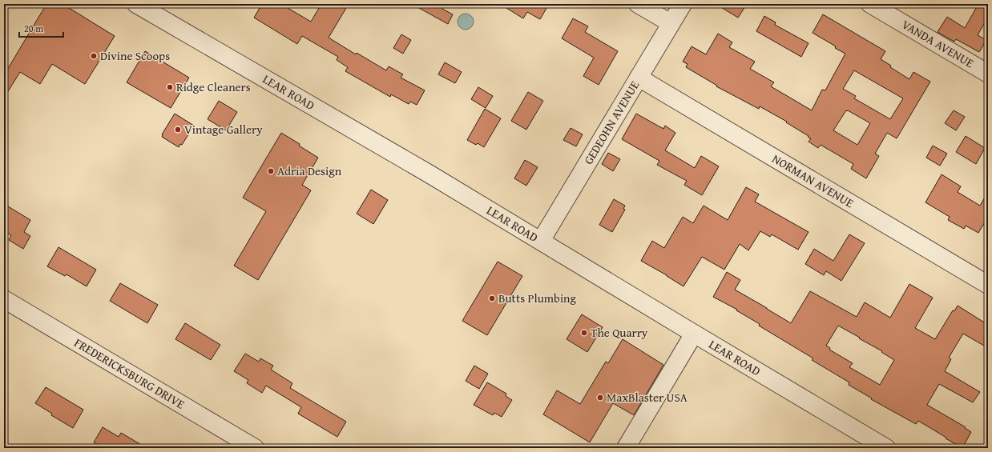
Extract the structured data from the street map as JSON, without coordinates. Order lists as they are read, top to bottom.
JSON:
{
  "streets": {
    "street": [
      "VANDA AVENUE",
      "LEAR ROAD",
      "GEDEOHN AVENUE",
      "NORMAN AVENUE",
      "FREDERICKSBURG DRIVE"
    ]
  },
  "crossings": [
    ["LEAR ROAD", "GEDEOHN AVENUE"],
    ["GEDEOHN AVENUE", "NORMAN AVENUE"]
  ],
  "places": [
    "Divine Scoops",
    "Ridge Cleaners",
    "Vintage Gallery",
    "Adria Design",
    "Butts Plumbing",
    "The Quarry",
    "MaxBlaster USA"
  ],
  "scale_bar": "20 m"
}
